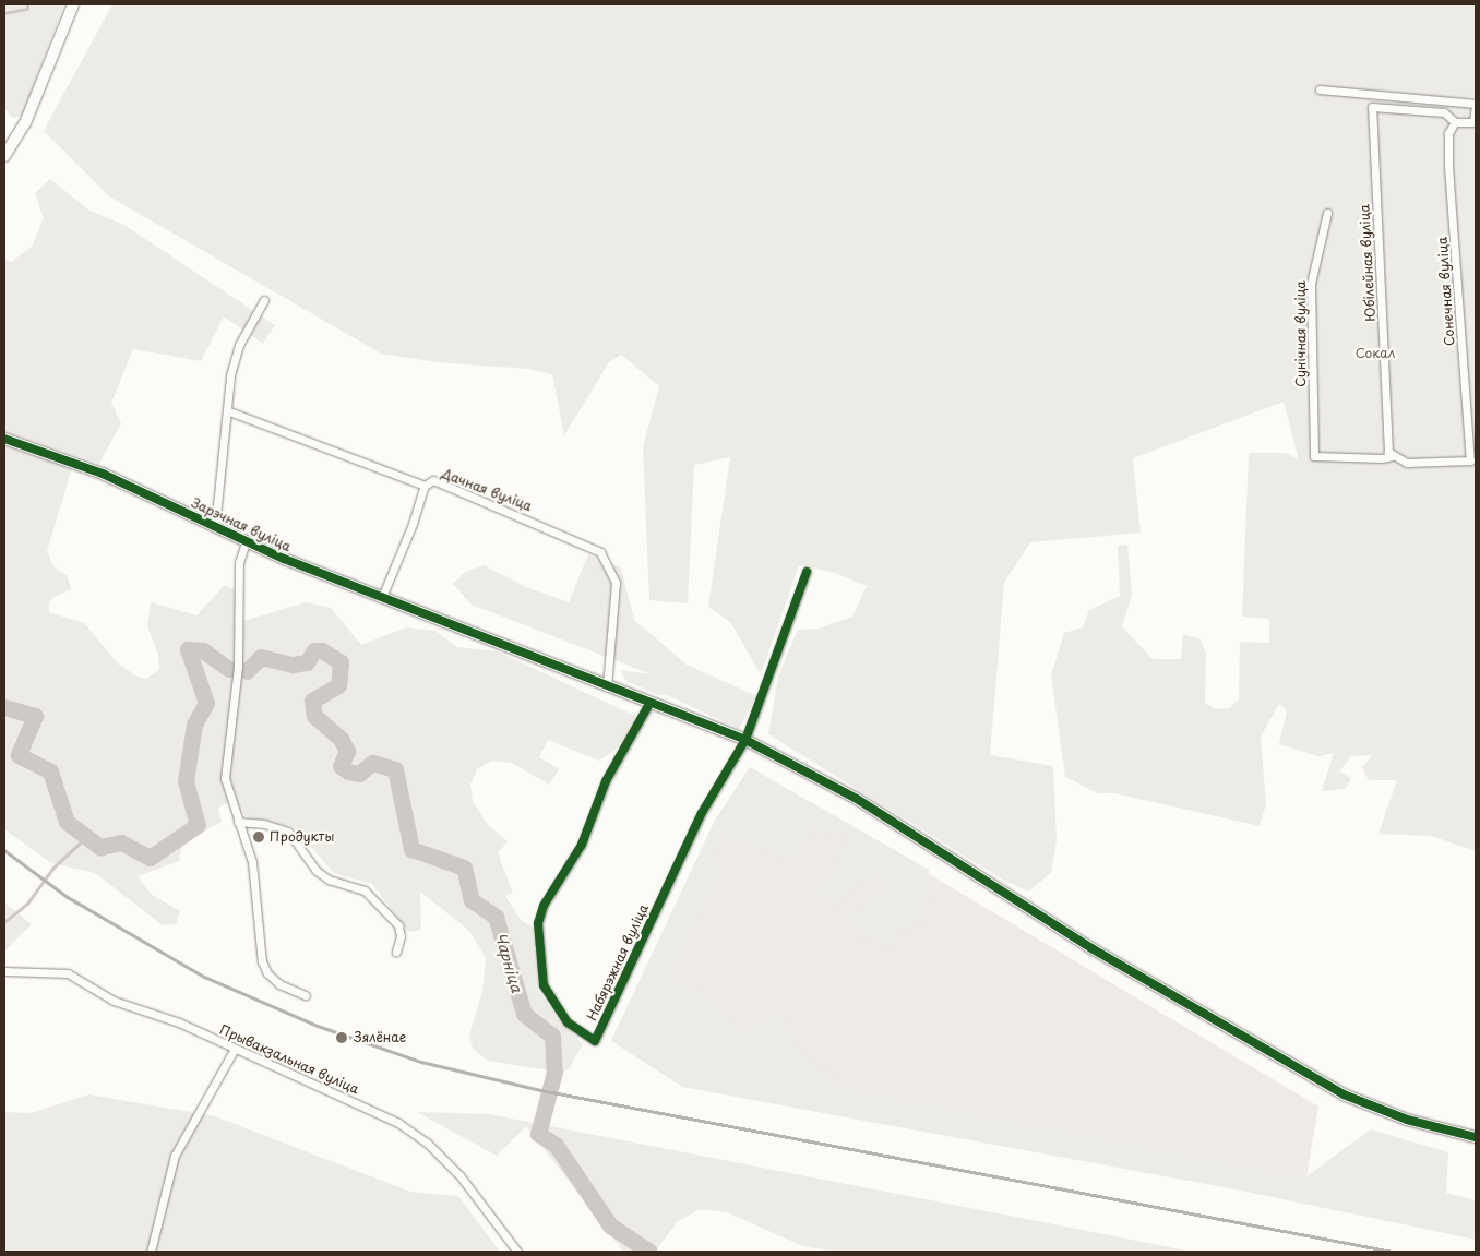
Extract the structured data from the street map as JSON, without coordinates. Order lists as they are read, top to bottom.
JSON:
{
  "streets": {
    "street": [
      "Юбілейная вуліца",
      "Сонечная вуліца",
      "Сунічная вуліца",
      "Дачная вуліца",
      "Зарэчная вуліца",
      "Набярэжная вуліца",
      "Прывакзальная вуліца"
    ]
  },
  "crossings": [
    ["Юбілейная вуліца", "Сонечная вуліца"],
    ["Юбілейная вуліца", "Сунічная вуліца"],
    ["Сонечная вуліца", "Сунічная вуліца"],
    ["Дачная вуліца", "Зарэчная вуліца"],
    ["Зарэчная вуліца", "Набярэжная вуліца"]
  ],
  "water": ["Чарніца"],
  "parks": ["Сокал"],
  "places": ["Продукты", "Зялёнае"]
}
